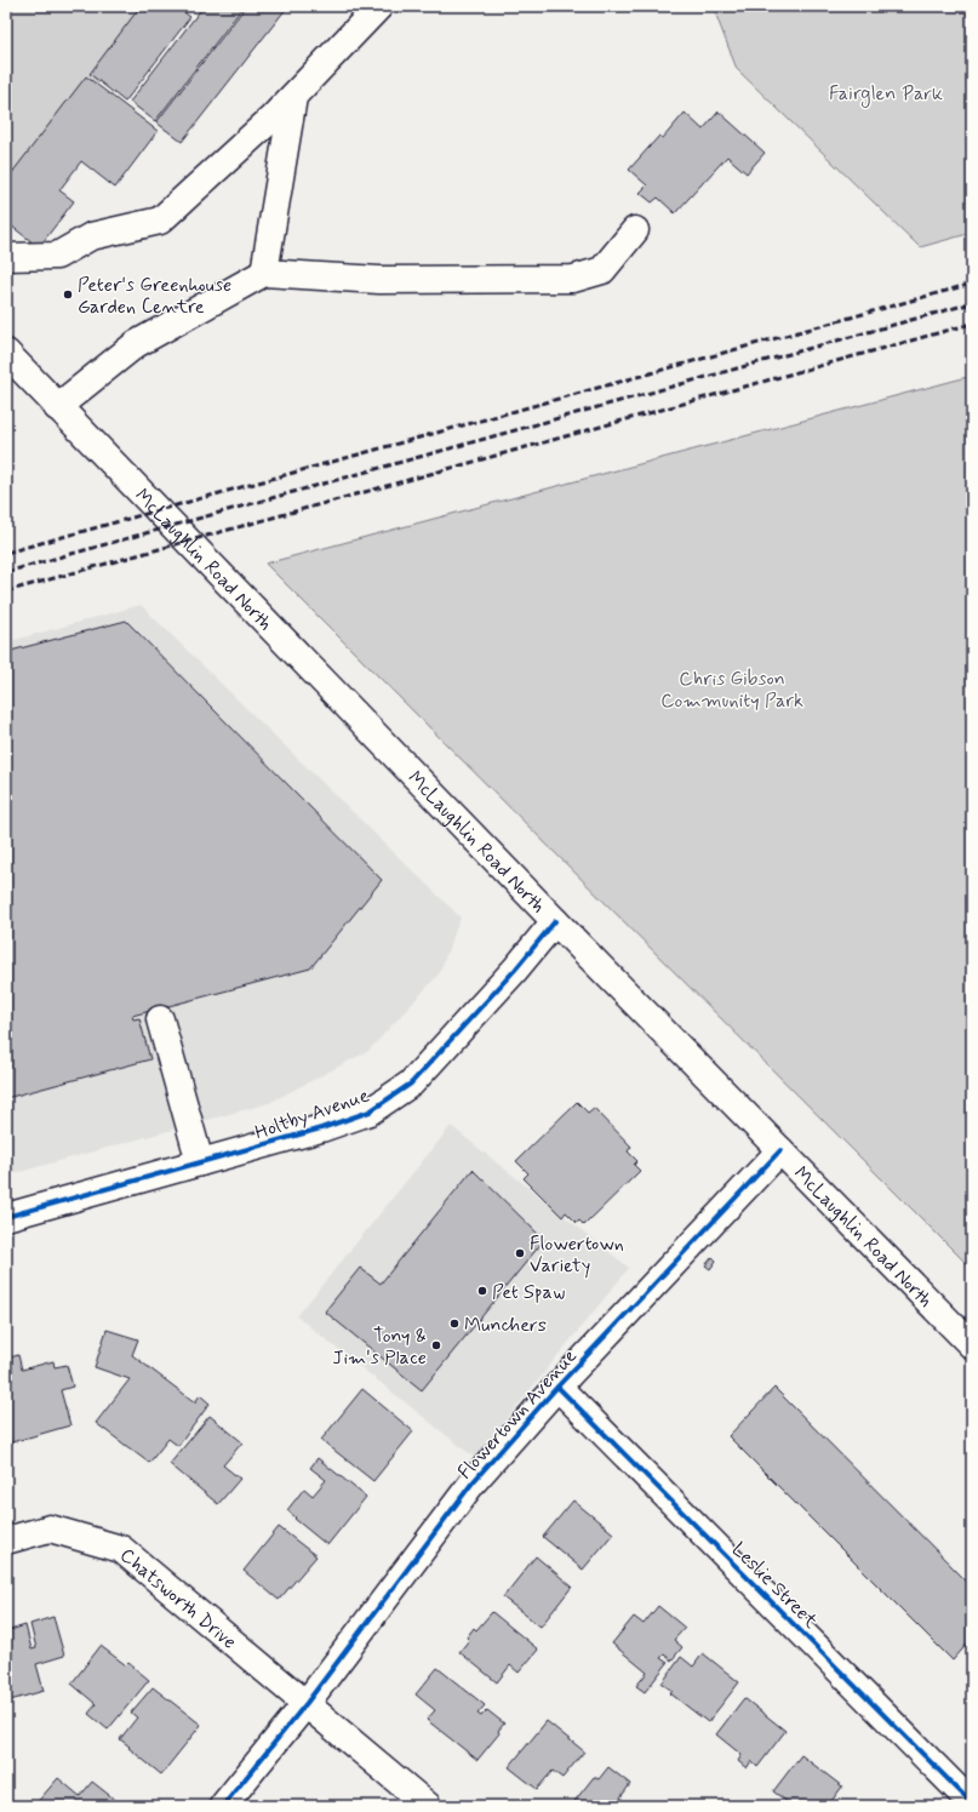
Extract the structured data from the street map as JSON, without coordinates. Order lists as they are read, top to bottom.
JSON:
{
  "streets": {
    "street": [
      "McLaughlin Road North",
      "Holtby Avenue",
      "Flowertown Avenue",
      "Leslie Street",
      "Chatsworth Drive"
    ]
  },
  "crossings": [
    ["McLaughlin Road North", "Holtby Avenue"],
    ["McLaughlin Road North", "Flowertown Avenue"],
    ["Flowertown Avenue", "Leslie Street"],
    ["Flowertown Avenue", "Chatsworth Drive"]
  ],
  "parks": ["Fairglen Park", "Chris Gibson Community Park"],
  "places": [
    "Peter's Greenhouse Garden Centre",
    "Flowertown Variety",
    "Pet Spaw",
    "Munchers",
    "Tony & Jim's Place"
  ]
}
